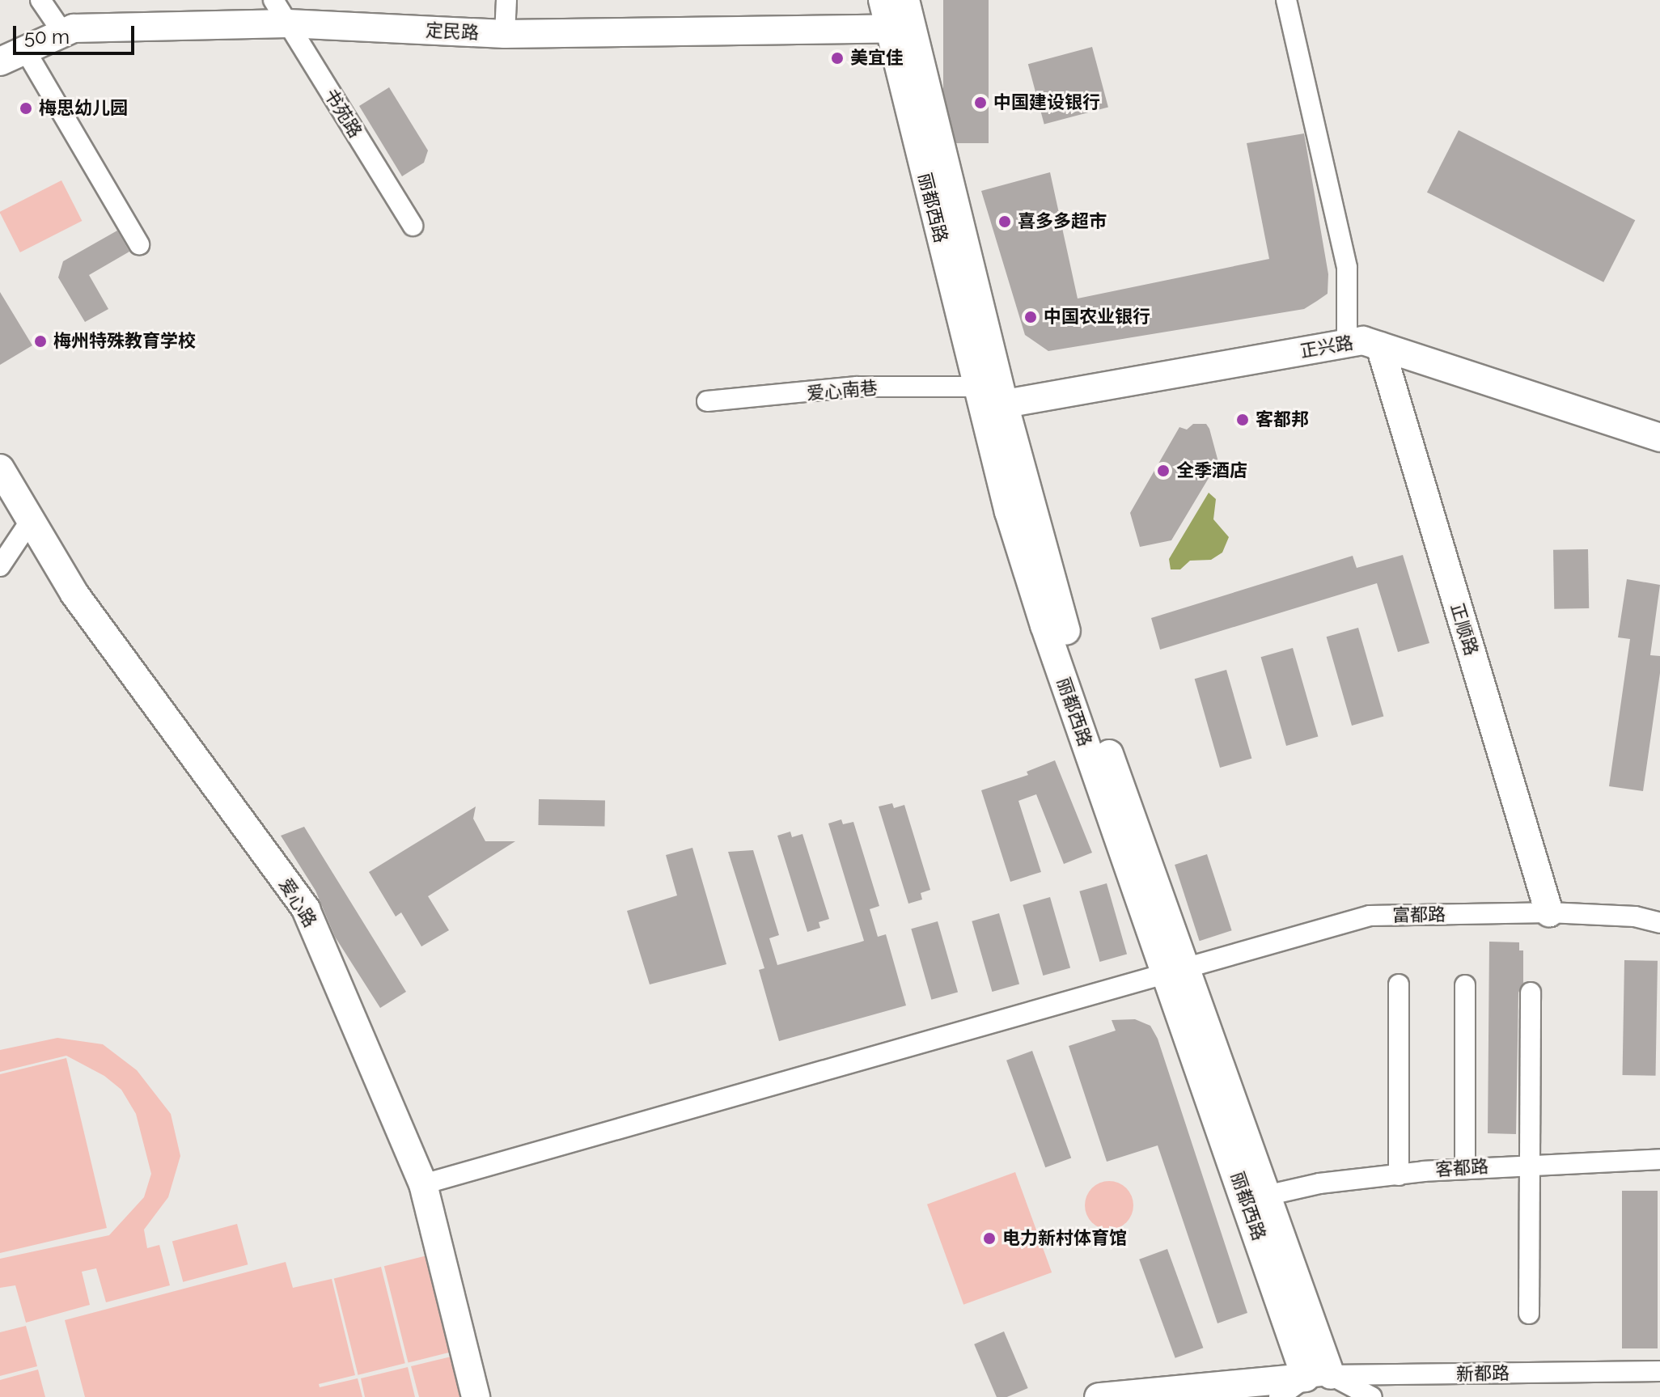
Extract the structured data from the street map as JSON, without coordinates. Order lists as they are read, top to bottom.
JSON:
{
  "streets": {
    "street": [
      "定民路",
      "书苑路",
      "丽都西路",
      "正兴路",
      "爱心南巷",
      "正顺路",
      "爱心路",
      "富都路",
      "客都路",
      "新都路"
    ]
  },
  "crossings": [
    ["定民路", "书苑路"],
    ["定民路", "丽都西路"],
    ["丽都西路", "正兴路"],
    ["丽都西路", "爱心南巷"],
    ["丽都西路", "富都路"],
    ["丽都西路", "客都路"],
    ["丽都西路", "新都路"],
    ["正兴路", "爱心南巷"],
    ["正兴路", "正顺路"],
    ["正顺路", "富都路"],
    ["爱心路", "富都路"]
  ],
  "places": [
    "美宜佳",
    "中国建设银行",
    "梅思幼儿园",
    "喜多多超市",
    "中国农业银行",
    "梅州特殊教育学校",
    "客都邦",
    "全季酒店",
    "电力新村体育馆"
  ],
  "scale_bar": "50 m"
}
